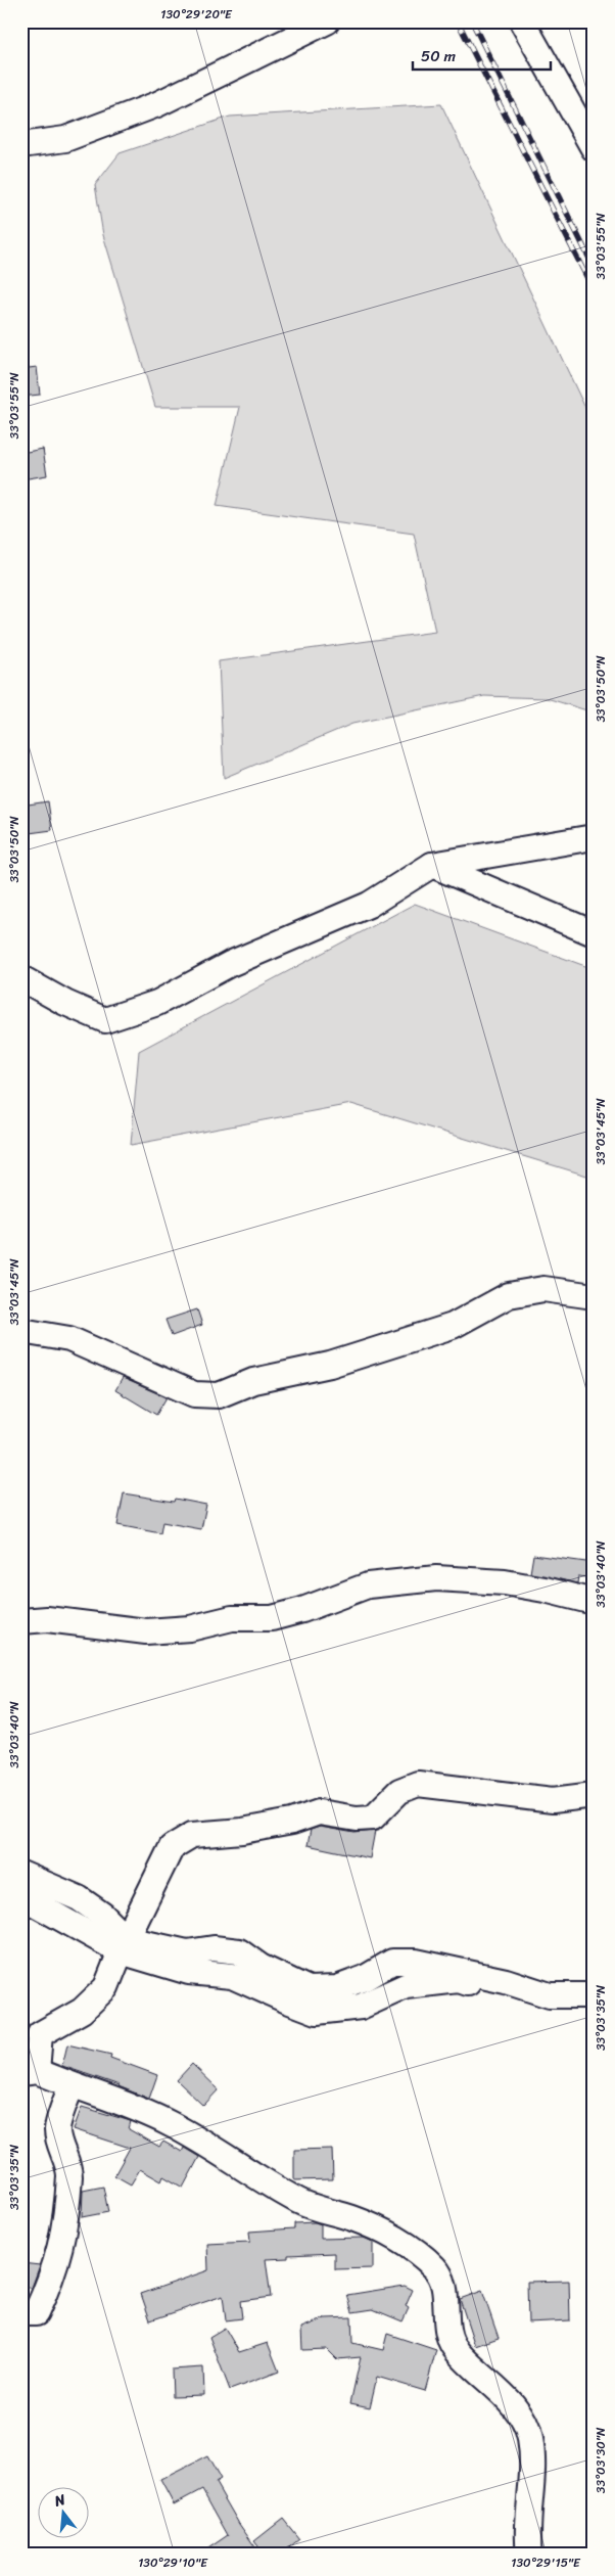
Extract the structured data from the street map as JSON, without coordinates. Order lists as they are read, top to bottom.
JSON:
{
  "scale_bar": "50 m",
  "north": "top",
  "coordinates": [
    "130°29'20\"E",
    "33°03'55\"N",
    "33°03'50\"N",
    "33°03'45\"N",
    "33°03'40\"N",
    "33°03'35\"N",
    "33°03'30\"N",
    "130°29'10\"E",
    "130°29'15\"E"
  ]
}
